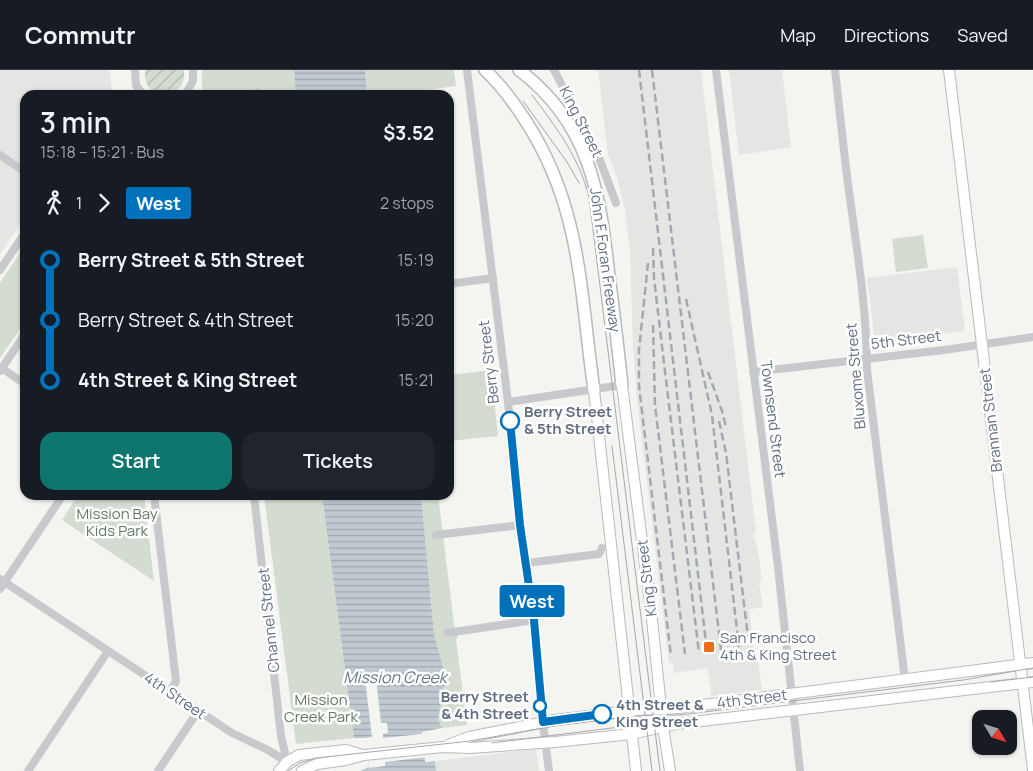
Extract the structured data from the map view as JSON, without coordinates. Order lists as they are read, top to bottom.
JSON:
{
  "streets": {
    "highway": ["John F Foran Freeway"],
    "main road": ["King Street", "Brannan Street", "4th Street"],
    "street": [
      "5th Street",
      "Berry Street",
      "Bluxome Street",
      "Townsend Street",
      "Channel Street"
    ]
  },
  "crossings": [
    ["King Street", "John F Foran Freeway"],
    ["King Street", "4th Street"],
    ["5th Street", "Bluxome Street"],
    ["5th Street", "Townsend Street"],
    ["5th Street", "Brannan Street"],
    ["Berry Street", "4th Street"],
    ["Bluxome Street", "4th Street"],
    ["Townsend Street", "4th Street"],
    ["Brannan Street", "4th Street"],
    ["Channel Street", "4th Street"]
  ],
  "water": ["Mission Creek"],
  "parks": ["Mission Bay Kids Park", "Mission Creek Park"],
  "places": {
    "other": ["Berry Street & 5th Street", "Berry Street & 4th Street", "4th Street & King Street"],
    "transit": ["San Francisco 4th & King Street"]
  },
  "lines": ["bus line West"],
  "north": "bottom right",
  "page": {
    "header": "Commutr",
    "nav": ["Map", "Directions", "Saved"],
    "on_map": "West",
    "heading": ["3 min", "15:18 – 15:21 · Bus", "$3.52"],
    "legs": ["1", "West", "2 stops"],
    "list": [
      {
        "name": "Berry Street & 5th Street",
        "value": "15:19"
      },
      {
        "name": "Berry Street & 4th Street",
        "value": "15:20"
      },
      {
        "name": "4th Street & King Street",
        "value": "15:21"
      }
    ],
    "buttons": ["Start", "Tickets"]
  }
}
